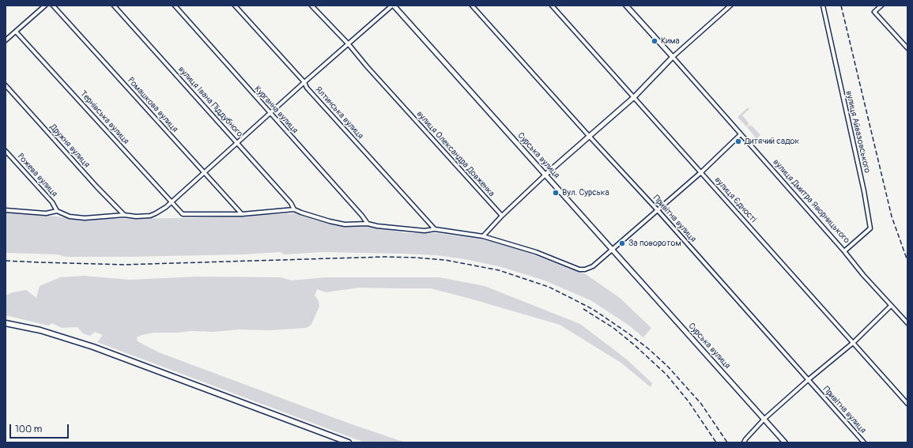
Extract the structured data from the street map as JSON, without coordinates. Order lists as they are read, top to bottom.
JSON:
{
  "streets": {
    "street": [
      "вулиця Івана Піддубного",
      "Ромашкова вулиця",
      "Курганна вулиця",
      "Ялтинська вулиця",
      "Тернівська вулиця",
      "вулиця Айвазовського",
      "Дружня вулиця",
      "вулиця Олександра Довженка",
      "Сурська вулиця",
      "Рожева вулиця",
      "вулиця Єдності",
      "вулиця Дмитра Яворницького",
      "Привітна вулиця"
    ]
  },
  "crossings": [
    ["Ромашкова вулиця", "Тернівська вулиця"],
    ["вулиця Айвазовського", "вулиця Дмитра Яворницького"]
  ],
  "places": [
    "Кима",
    "Дитячий садок",
    "Вул. Сурська",
    "За поворотом"
  ],
  "scale_bar": "100 m"
}
